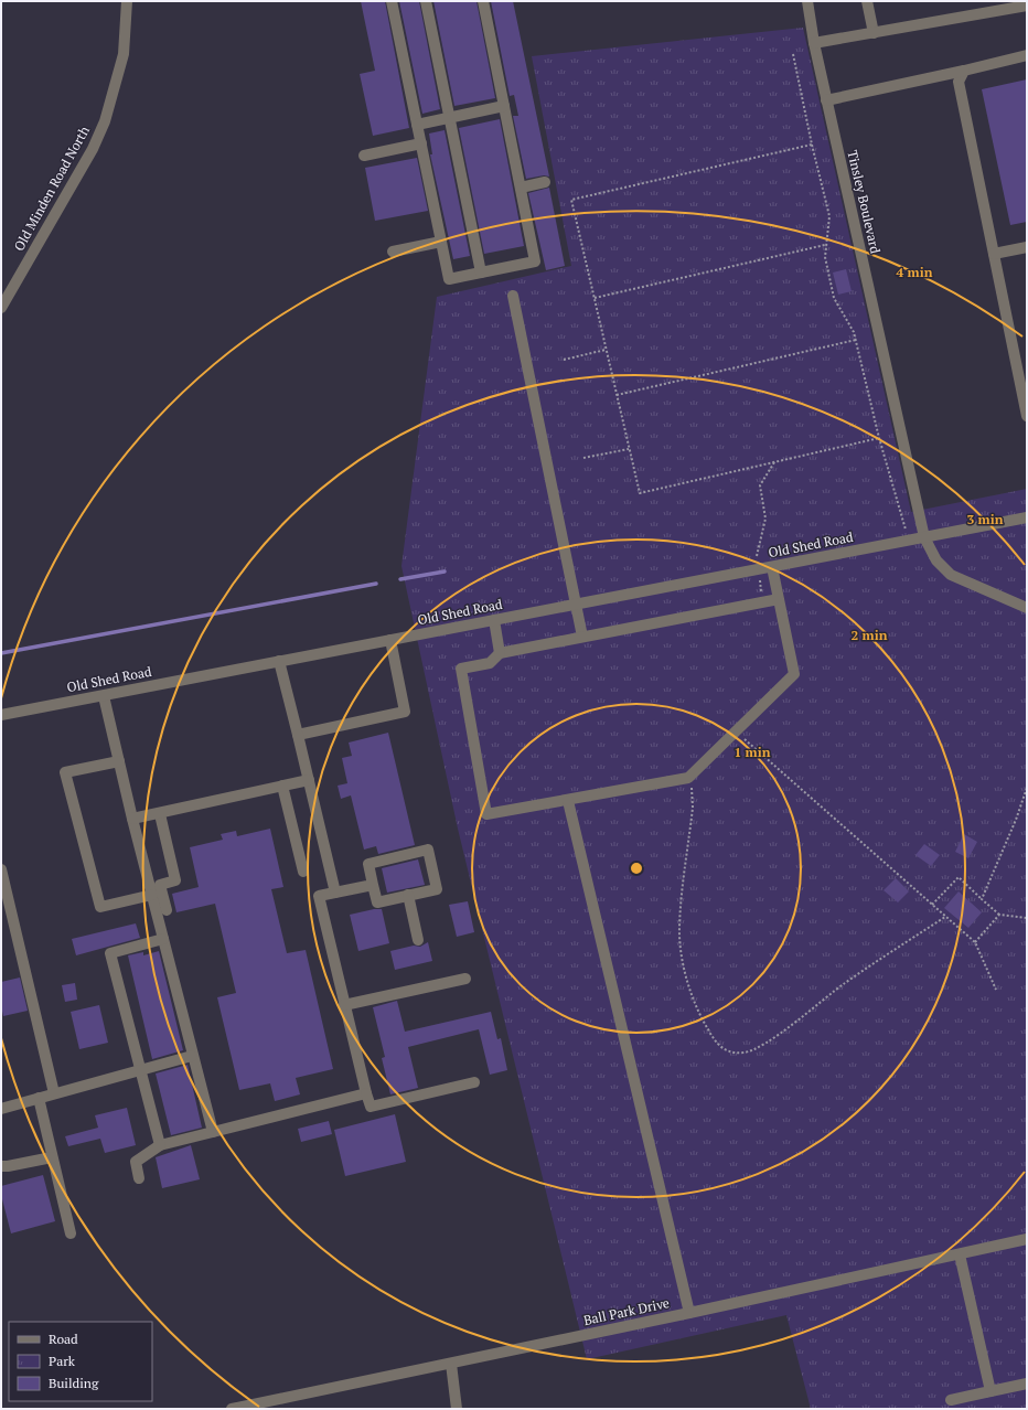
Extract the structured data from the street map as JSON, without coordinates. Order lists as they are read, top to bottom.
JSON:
{
  "streets": {
    "street": [
      "Old Minden Road North",
      "Tinsley Boulevard",
      "Old Shed Road",
      "Ball Park Drive"
    ]
  },
  "crossings": [
    ["Tinsley Boulevard", "Old Shed Road"]
  ],
  "legend": ["Road", "Park", "Building"],
  "rings": [
    "4 min",
    "3 min",
    "2 min",
    "1 min"
  ]
}
